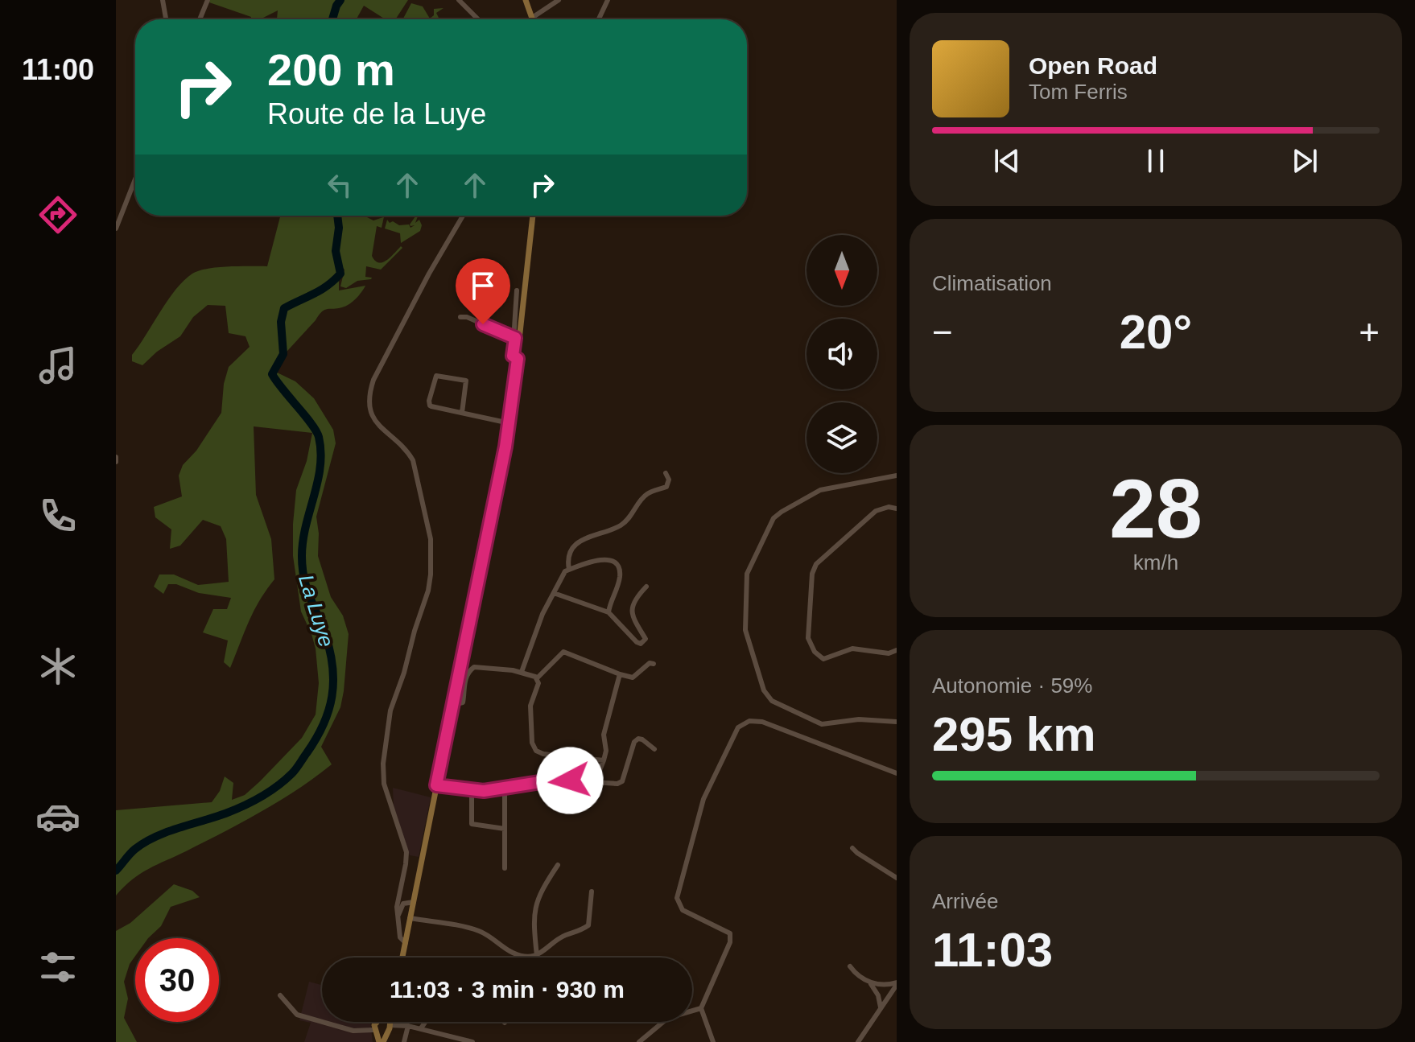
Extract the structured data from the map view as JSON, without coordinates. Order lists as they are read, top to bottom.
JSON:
{
  "water": ["La Luye"],
  "north": "bottom",
  "page": {
    "tabs": "11:00",
    "turn": ["200 m", "Route de la Luye"],
    "song": ["Open Road", "Tom Ferris"],
    "tile": [
      "Climatisation",
      ["28", "km/h"],
      ["Autonomie · 59%", "295 km"],
      ["Arrivée", "11:03"]
    ],
    "heat": ["−", "20°", "+"],
    "limit": "30",
    "trip": "11:03 · 3 min · 930 m"
  }
}
